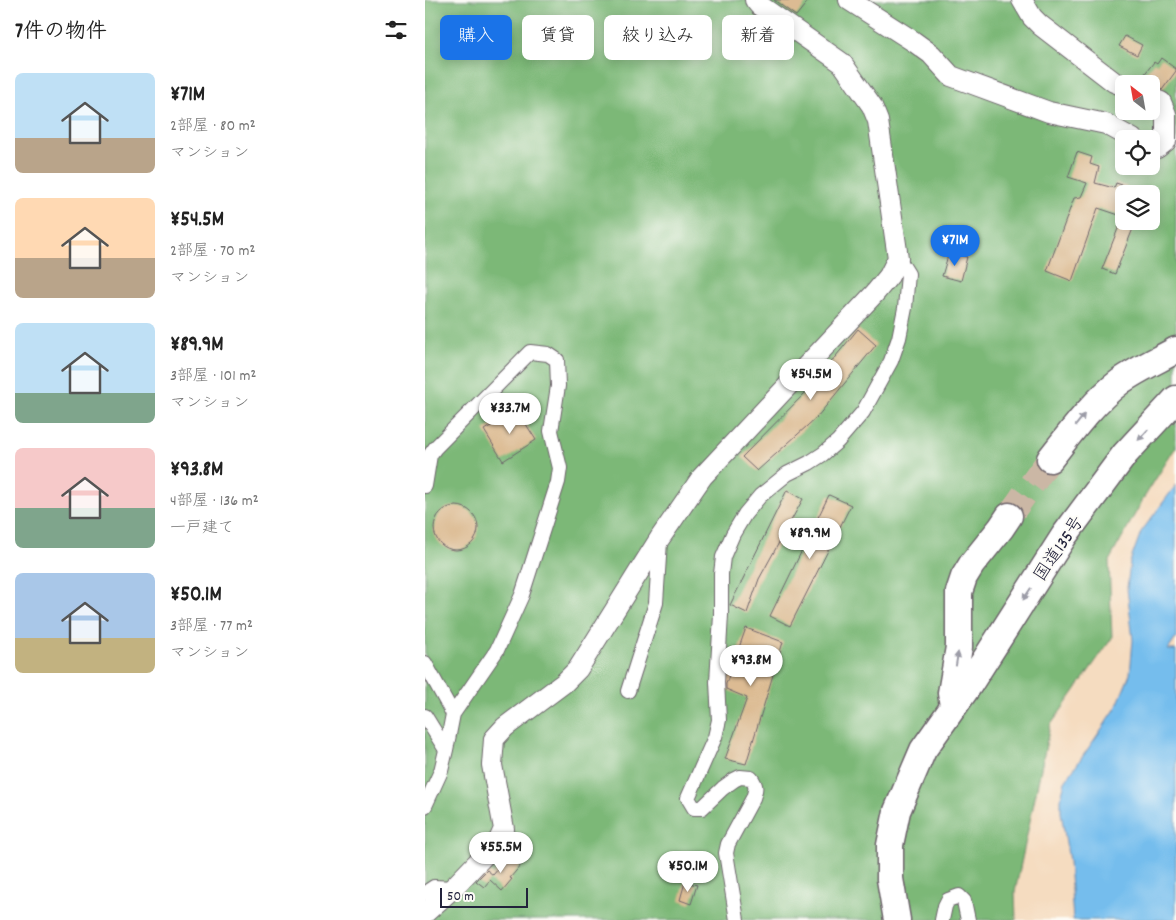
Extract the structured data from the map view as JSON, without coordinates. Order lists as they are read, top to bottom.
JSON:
{
  "streets": {
    "highway": ["国道135号"]
  },
  "scale_bar": "50 m",
  "north": "top left",
  "page": {
    "heading": "7件の物件",
    "chip": [
      "購入",
      "賃貸",
      "絞り込み",
      "新着"
    ],
    "list": [
      {
        "name": "¥71M",
        "note": "2部屋 · 80 m² · マンション"
      },
      {
        "name": "¥54.5M",
        "note": "2部屋 · 70 m² · マンション"
      },
      {
        "name": "¥89.9M",
        "note": "3部屋 · 101 m² · マンション"
      },
      {
        "name": "¥93.8M",
        "note": "4部屋 · 136 m² · 一戸建て"
      },
      {
        "name": "¥50.1M",
        "note": "3部屋 · 77 m² · マンション"
      }
    ],
    "price": [
      "¥71M",
      "¥54.5M",
      "¥33.7M",
      "¥89.9M",
      "¥93.8M",
      "¥55.5M",
      "¥50.1M"
    ],
    "scale": "50 m"
  }
}
